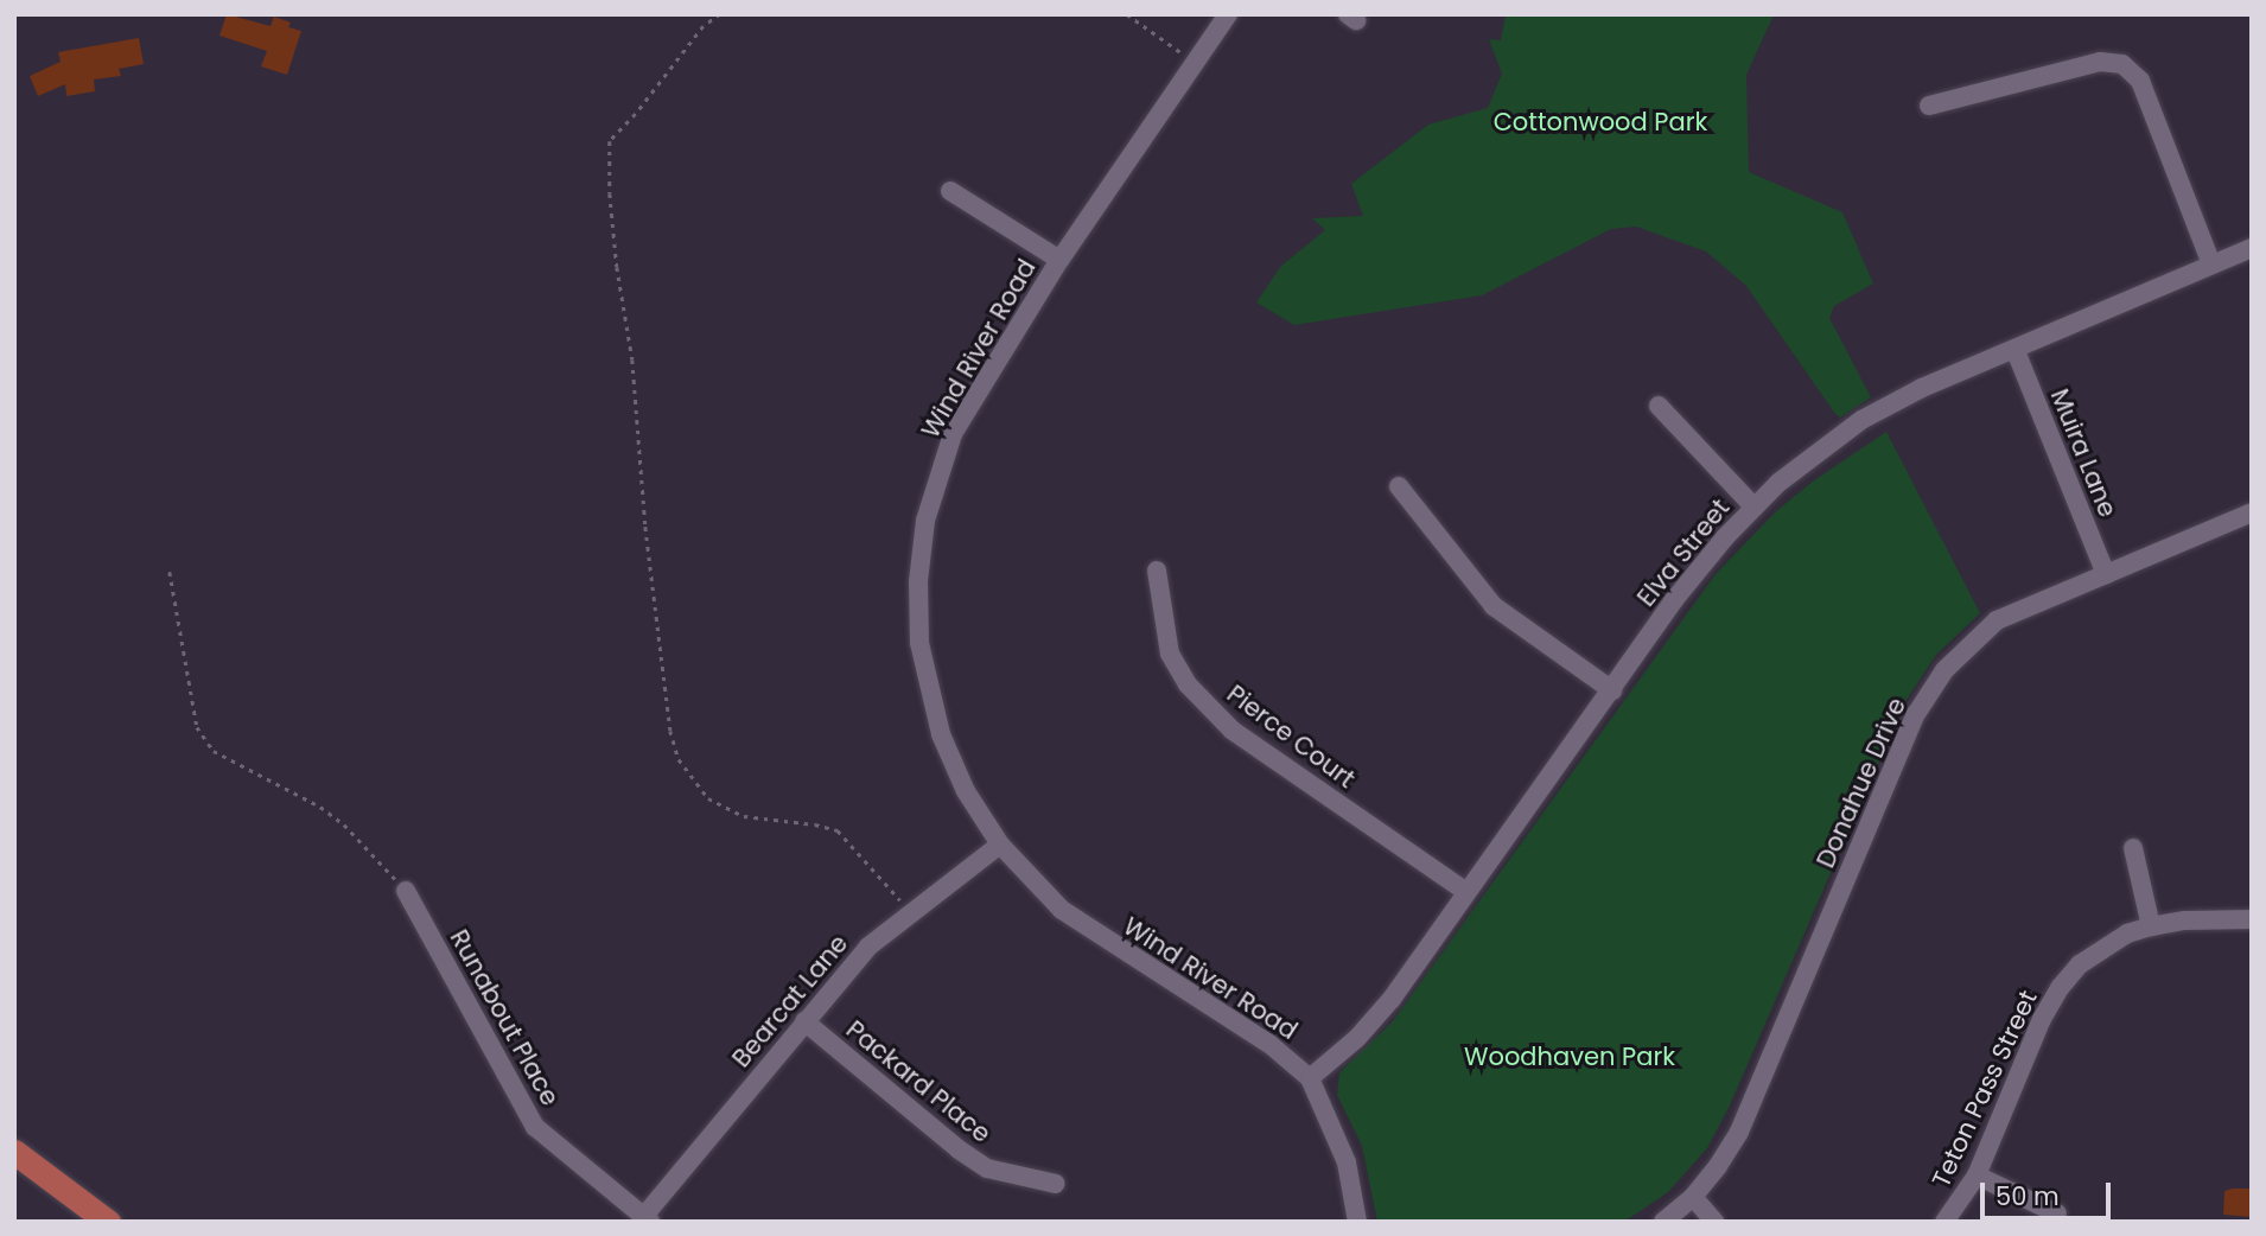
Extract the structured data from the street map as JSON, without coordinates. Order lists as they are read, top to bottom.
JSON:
{
  "streets": {
    "street": [
      "Wind River Road",
      "Muira Lane",
      "Elva Street",
      "Pierce Court",
      "Donahue Drive",
      "Bearcat Lane",
      "Runabout Place",
      "Packard Place",
      "Teton Pass Street"
    ]
  },
  "crossings": [
    ["Wind River Road", "Elva Street"],
    ["Wind River Road", "Bearcat Lane"],
    ["Muira Lane", "Elva Street"],
    ["Muira Lane", "Donahue Drive"],
    ["Elva Street", "Pierce Court"],
    ["Bearcat Lane", "Runabout Place"],
    ["Bearcat Lane", "Packard Place"]
  ],
  "parks": ["Cottonwood Park", "Woodhaven Park"],
  "scale_bar": "50 m"
}
